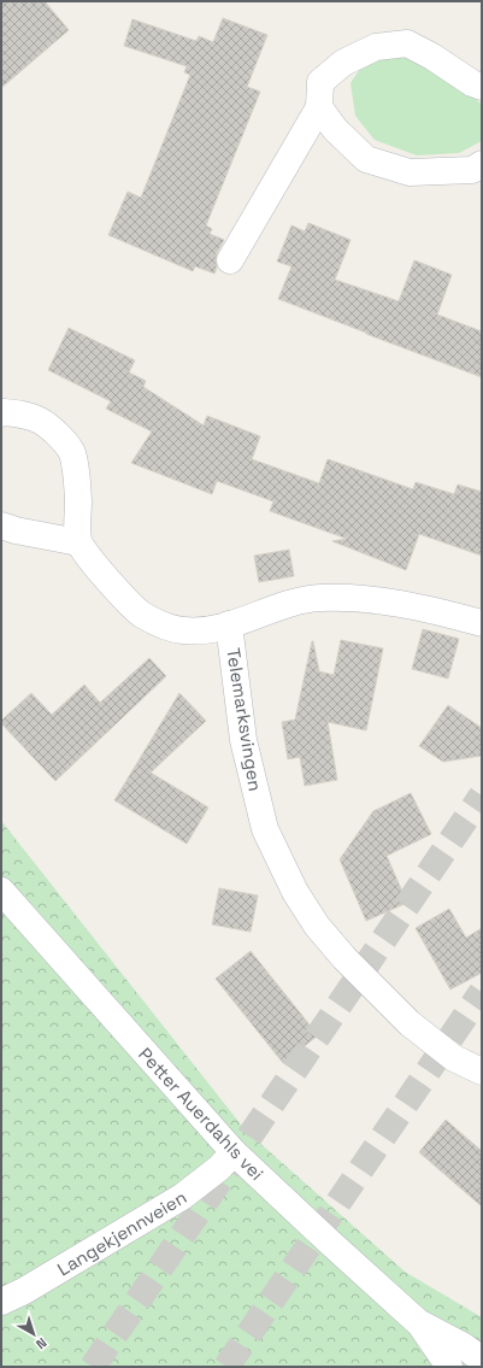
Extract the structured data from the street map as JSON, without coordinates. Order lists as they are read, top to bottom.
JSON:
{
  "streets": {
    "street": ["Telemarksvingen", "Petter Auerdahls vei", "Langekjennveien"]
  },
  "crossings": [
    ["Petter Auerdahls vei", "Langekjennveien"]
  ],
  "north": "bottom right"
}
